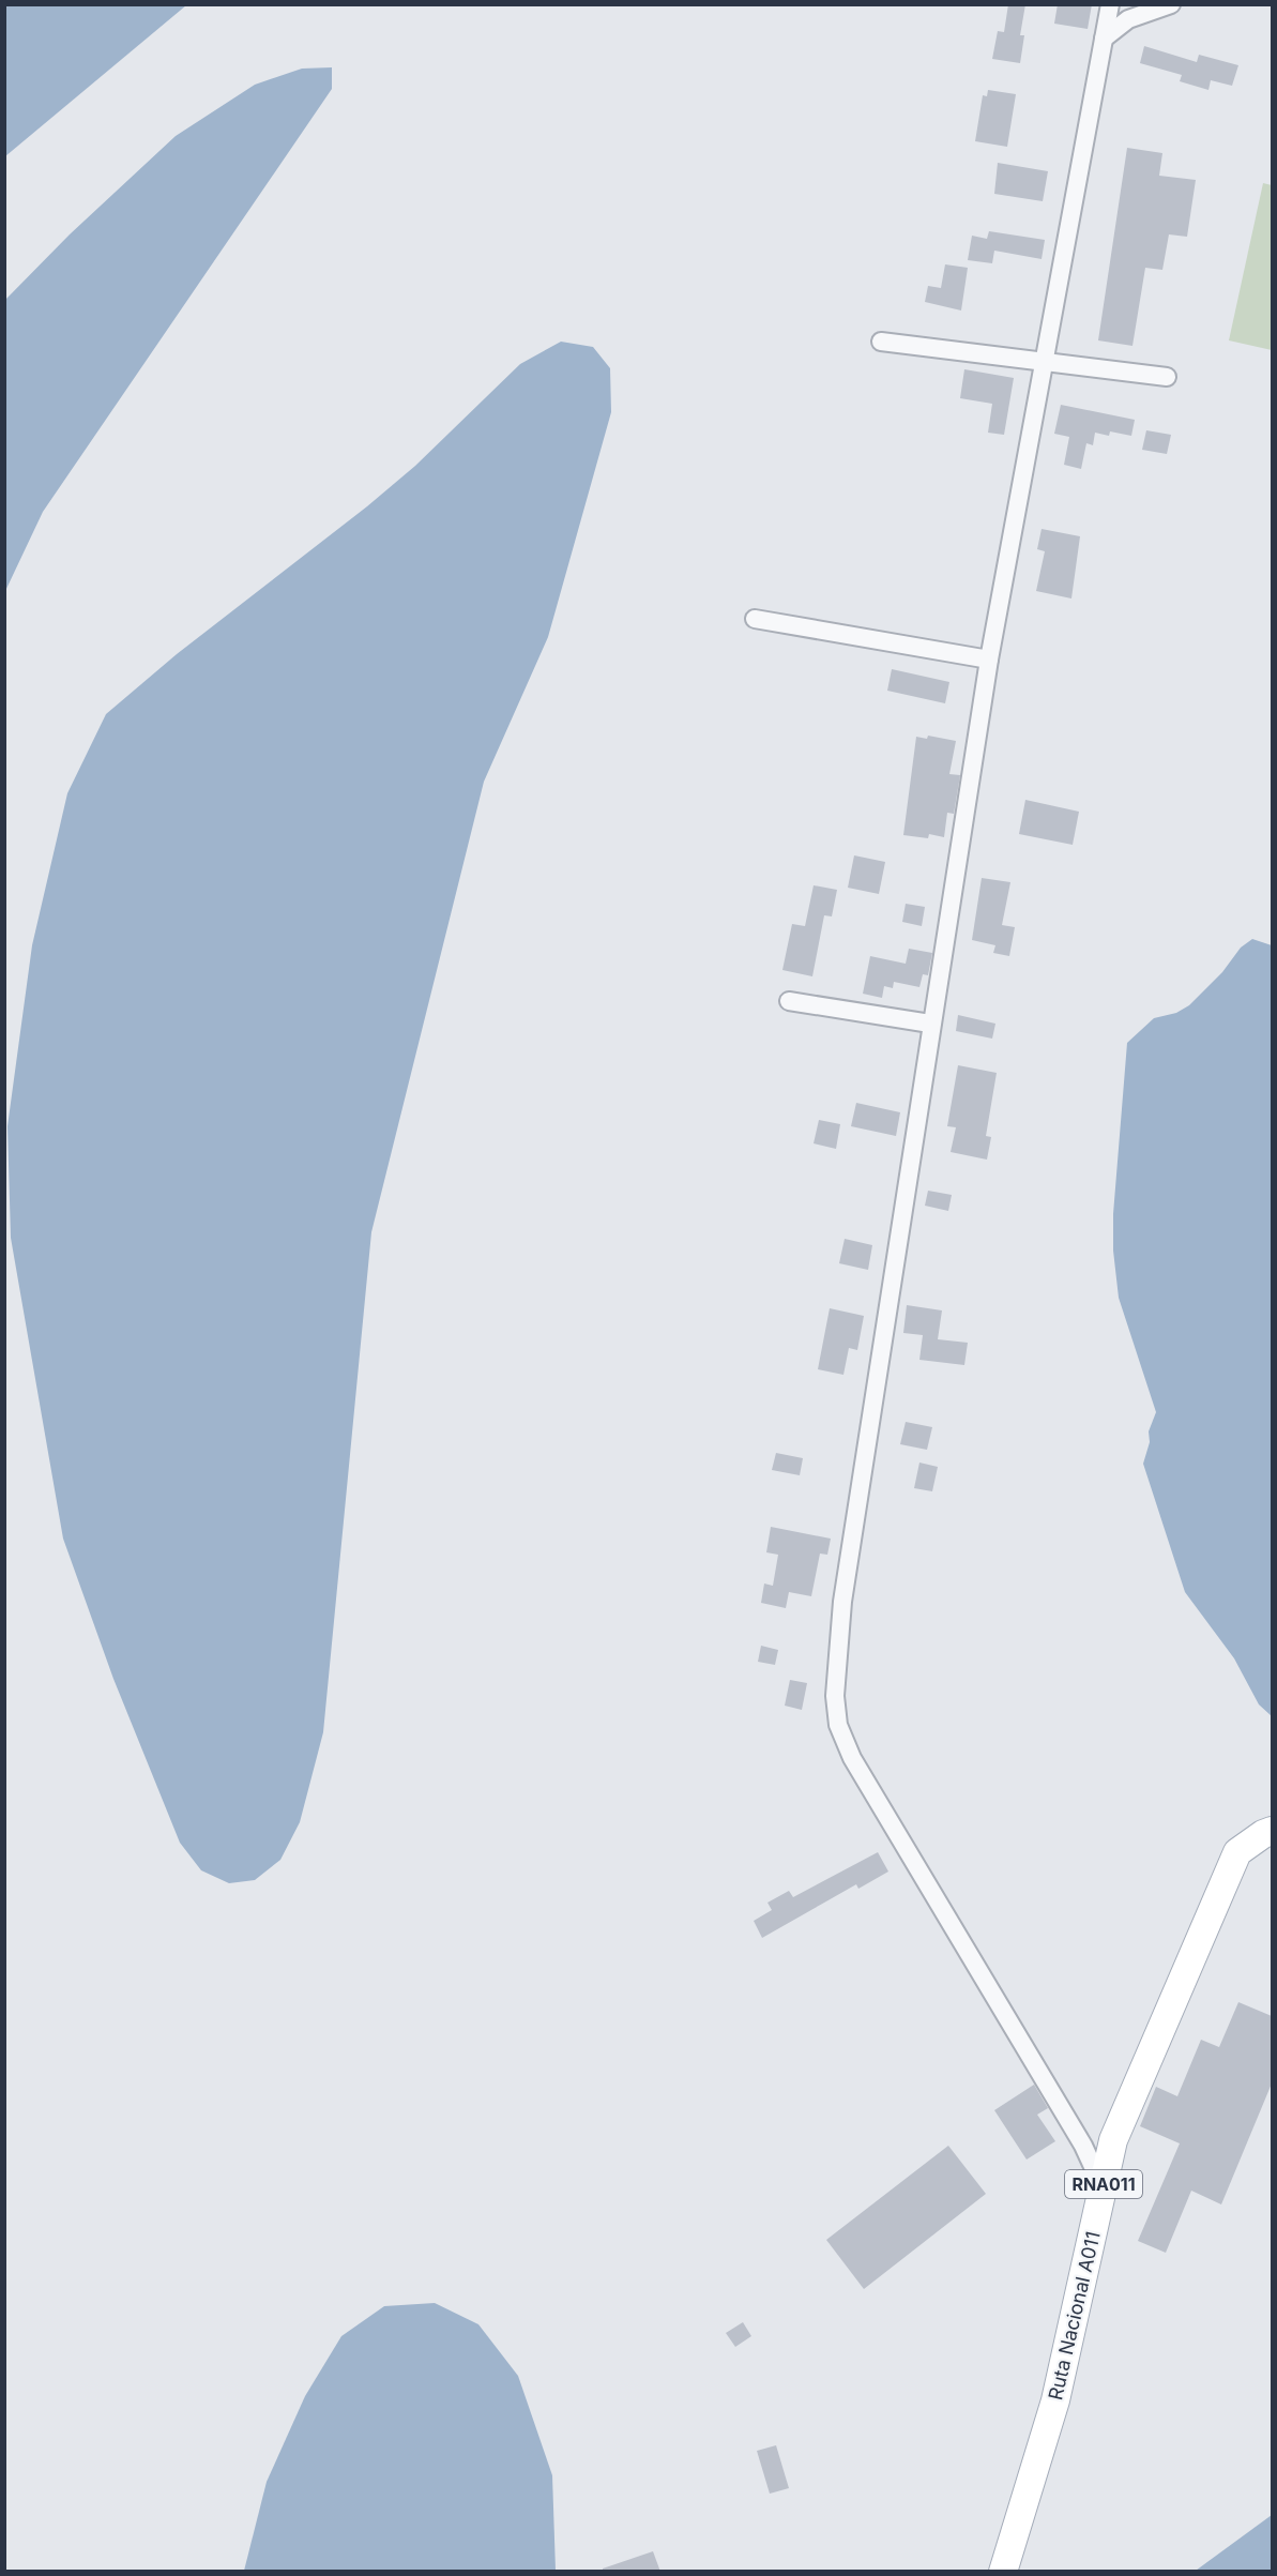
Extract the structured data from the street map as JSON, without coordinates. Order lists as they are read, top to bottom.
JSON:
{
  "streets": {
    "main road": ["RNA011", "Ruta Nacional A011"]
  }
}
